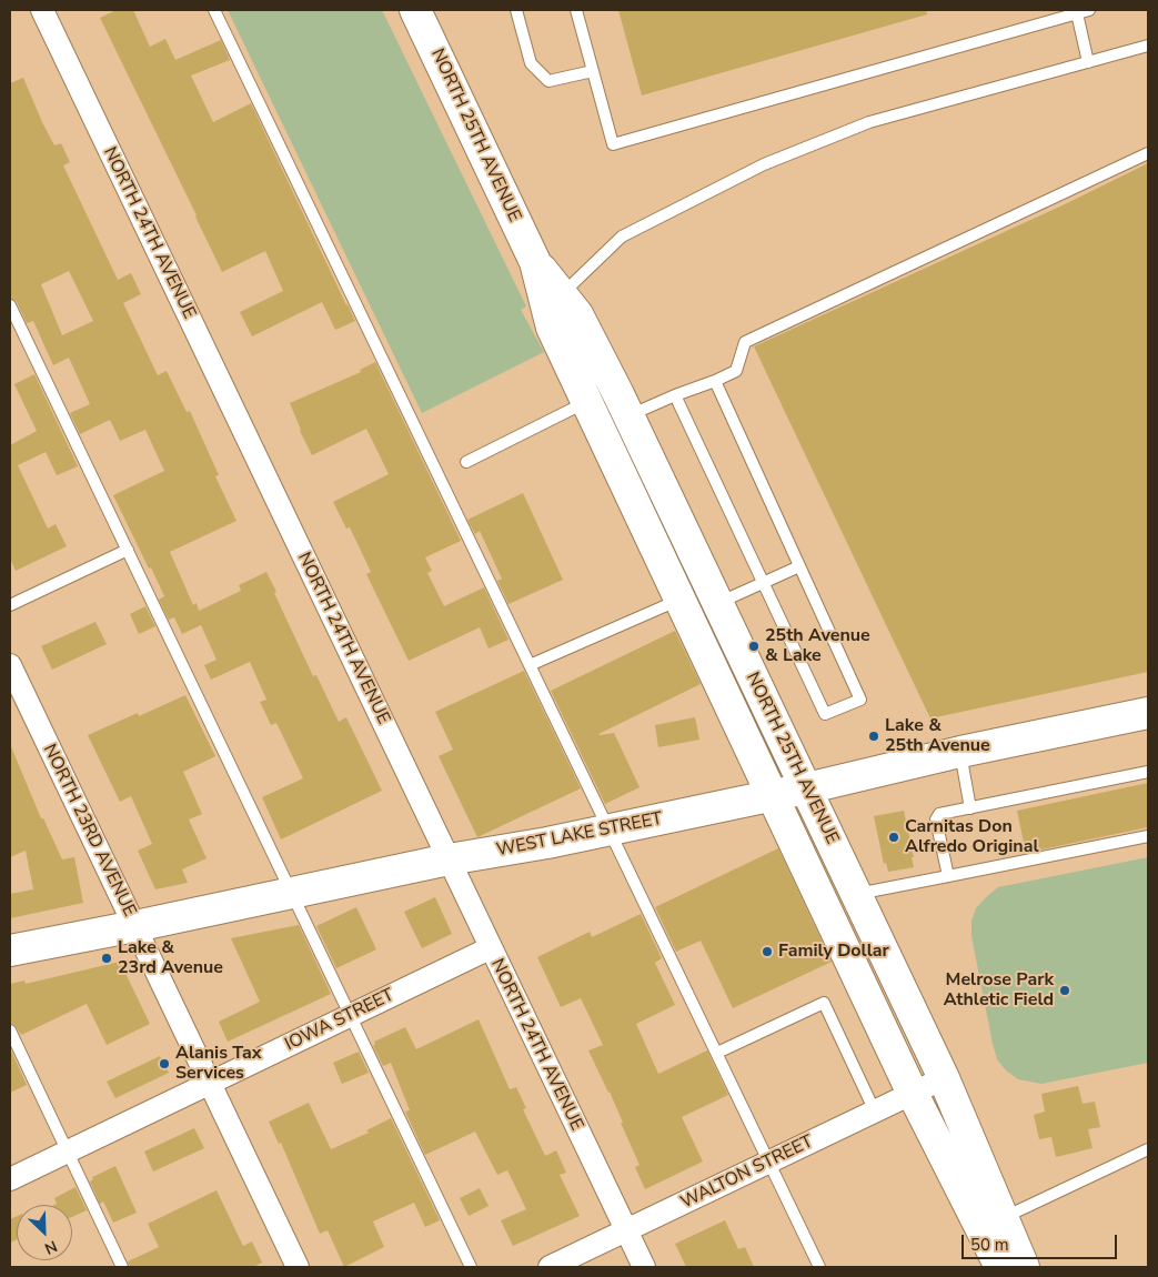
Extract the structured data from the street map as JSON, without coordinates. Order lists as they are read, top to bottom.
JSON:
{
  "streets": {
    "main road": ["NORTH 25TH AVENUE", "WEST LAKE STREET"],
    "street": [
      "NORTH 24TH AVENUE",
      "NORTH 23RD AVENUE",
      "IOWA STREET",
      "WALTON STREET"
    ]
  },
  "crossings": [
    ["NORTH 25TH AVENUE", "WEST LAKE STREET"],
    ["NORTH 25TH AVENUE", "WALTON STREET"],
    ["NORTH 24TH AVENUE", "WEST LAKE STREET"],
    ["NORTH 24TH AVENUE", "IOWA STREET"],
    ["NORTH 24TH AVENUE", "WALTON STREET"],
    ["NORTH 23RD AVENUE", "WEST LAKE STREET"],
    ["NORTH 23RD AVENUE", "IOWA STREET"]
  ],
  "places": [
    "25th Avenue & Lake",
    "Lake & 25th Avenue",
    "Carnitas Don Alfredo Original",
    "Family Dollar",
    "Lake & 23rd Avenue",
    "Melrose Park Athletic Field",
    "Alanis Tax Services"
  ],
  "scale_bar": "50 m",
  "north": "bottom right"
}
